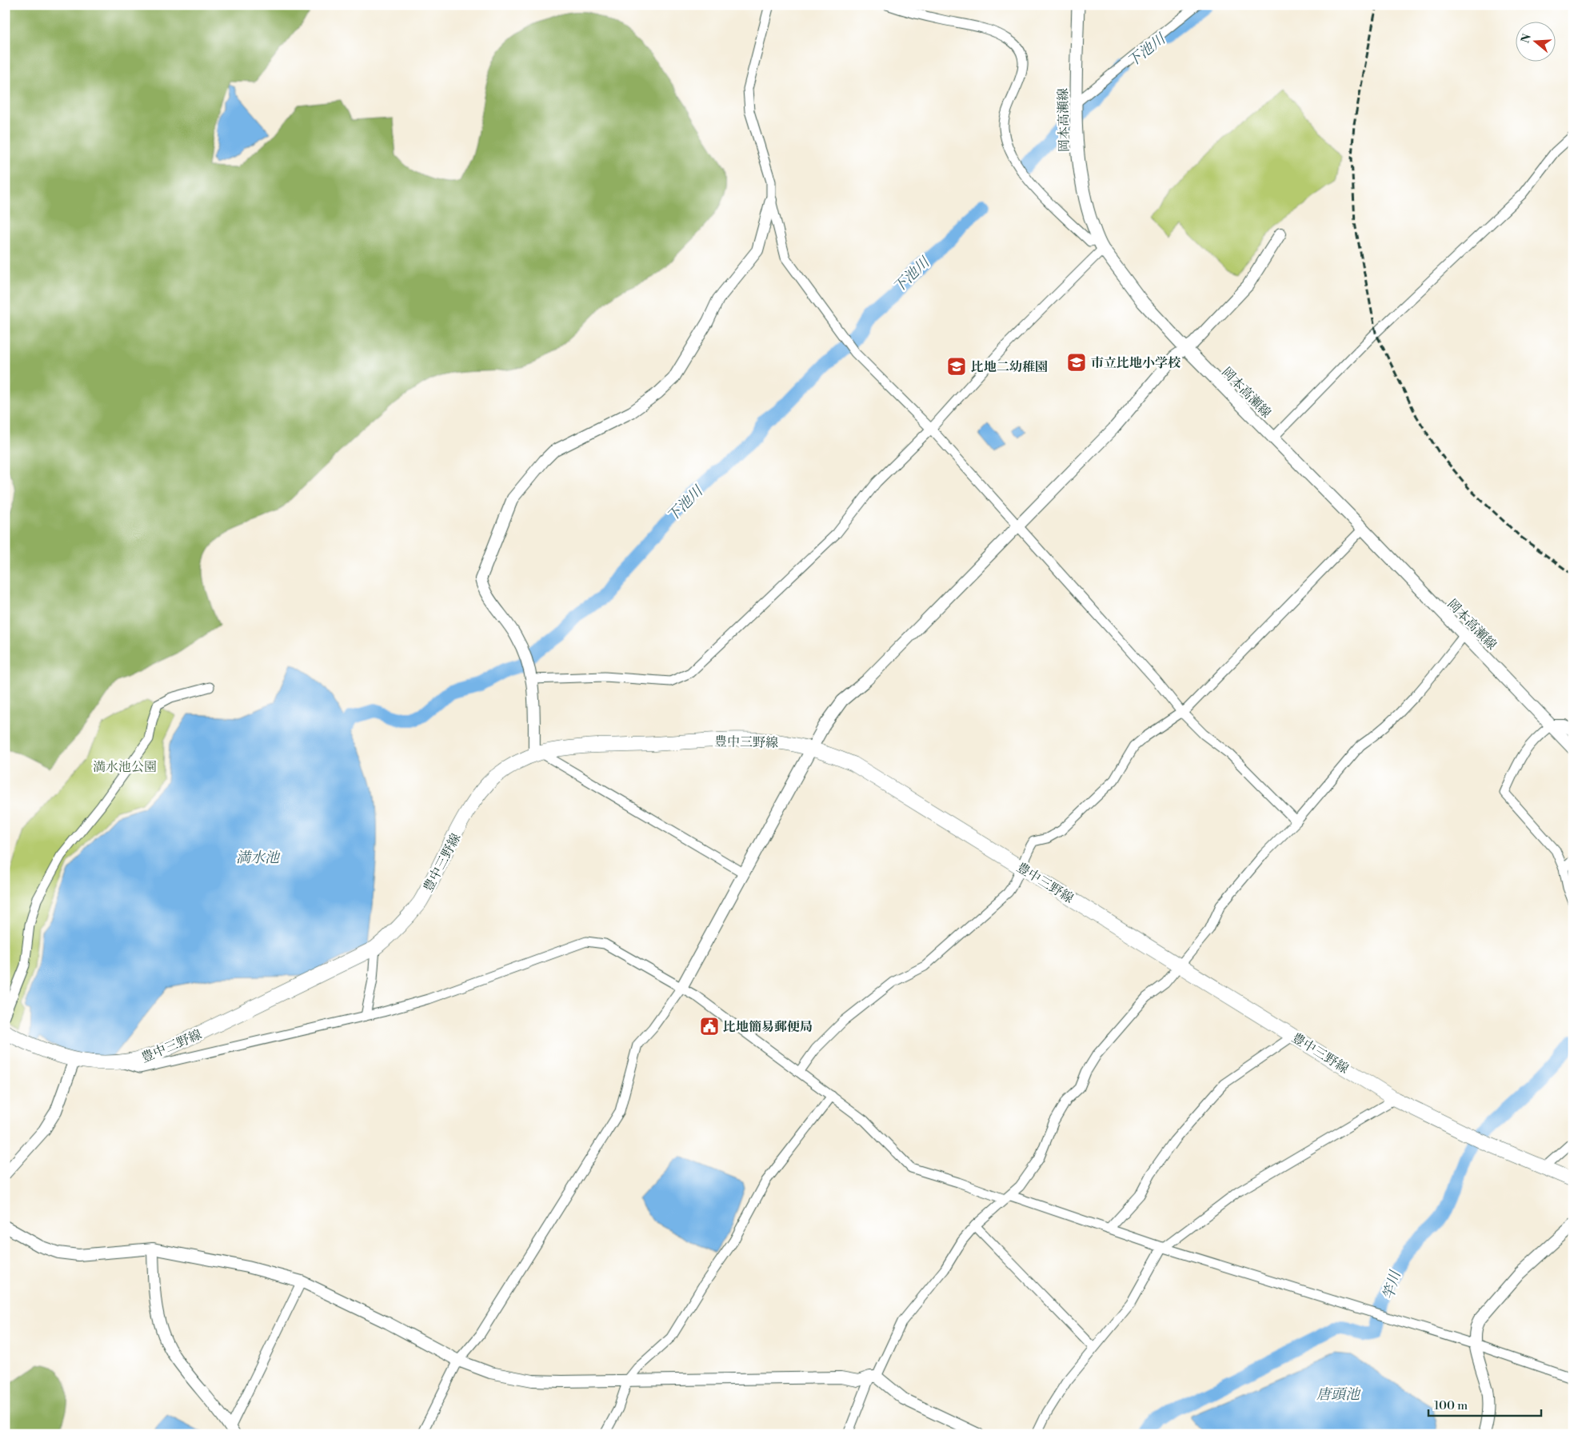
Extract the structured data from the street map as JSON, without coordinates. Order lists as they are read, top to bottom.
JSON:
{
  "streets": {
    "main road": ["岡本高瀬線", "豊中三野線"]
  },
  "water": [
    "下池川",
    "満水池",
    "竿川",
    "唐頭池"
  ],
  "parks": ["満水池公園"],
  "places": {
    "school or university": ["市立比地小学校", "比地二幼稚園"],
    "public building": ["比地簡易郵便局"]
  },
  "scale_bar": "100 m",
  "north": "left"
}
